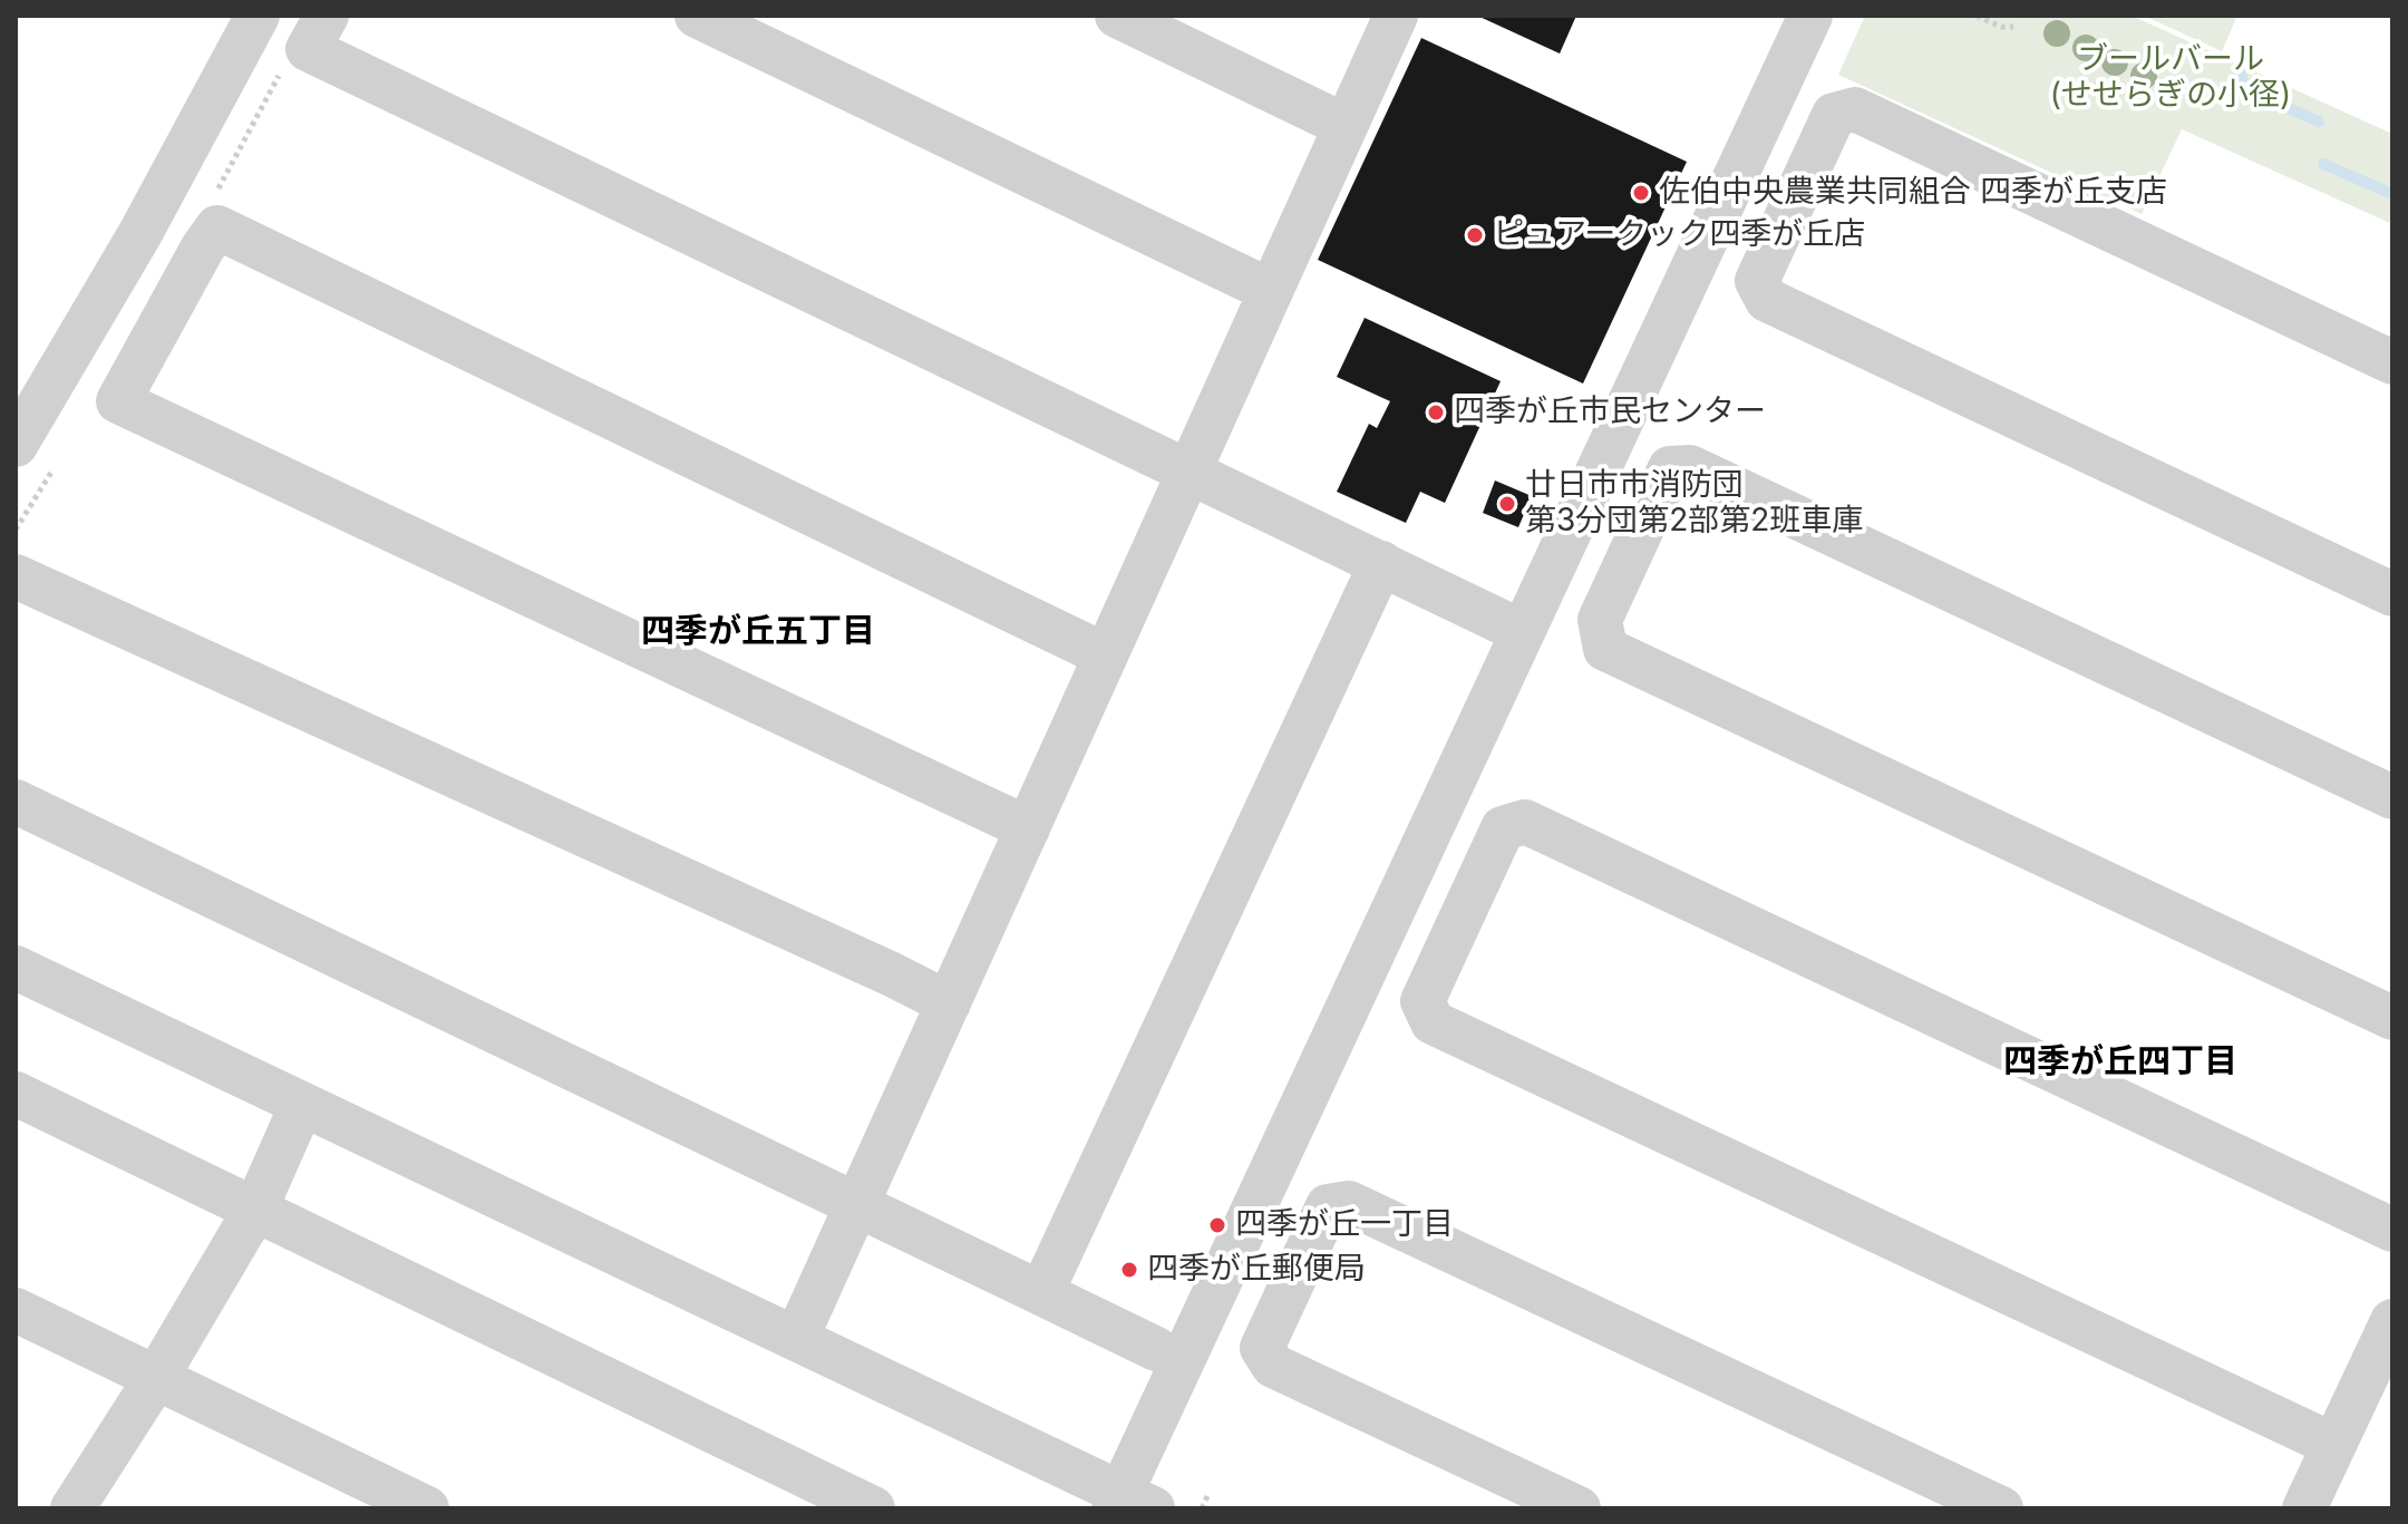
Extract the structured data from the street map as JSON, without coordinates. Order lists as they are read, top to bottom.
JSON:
{
  "districts": ["四季が丘五丁目", "四季が丘四丁目"],
  "parks": ["ブールバール (せせらぎの小径)"],
  "places": [
    "佐伯中央農業共同組合 四季が丘支店",
    "ピュアークック四季が丘店",
    "四季が丘市民センター",
    "廿日市市消防団 第3分団第2部第2班車庫",
    "四季が丘一丁目",
    "四季が丘郵便局"
  ]
}
